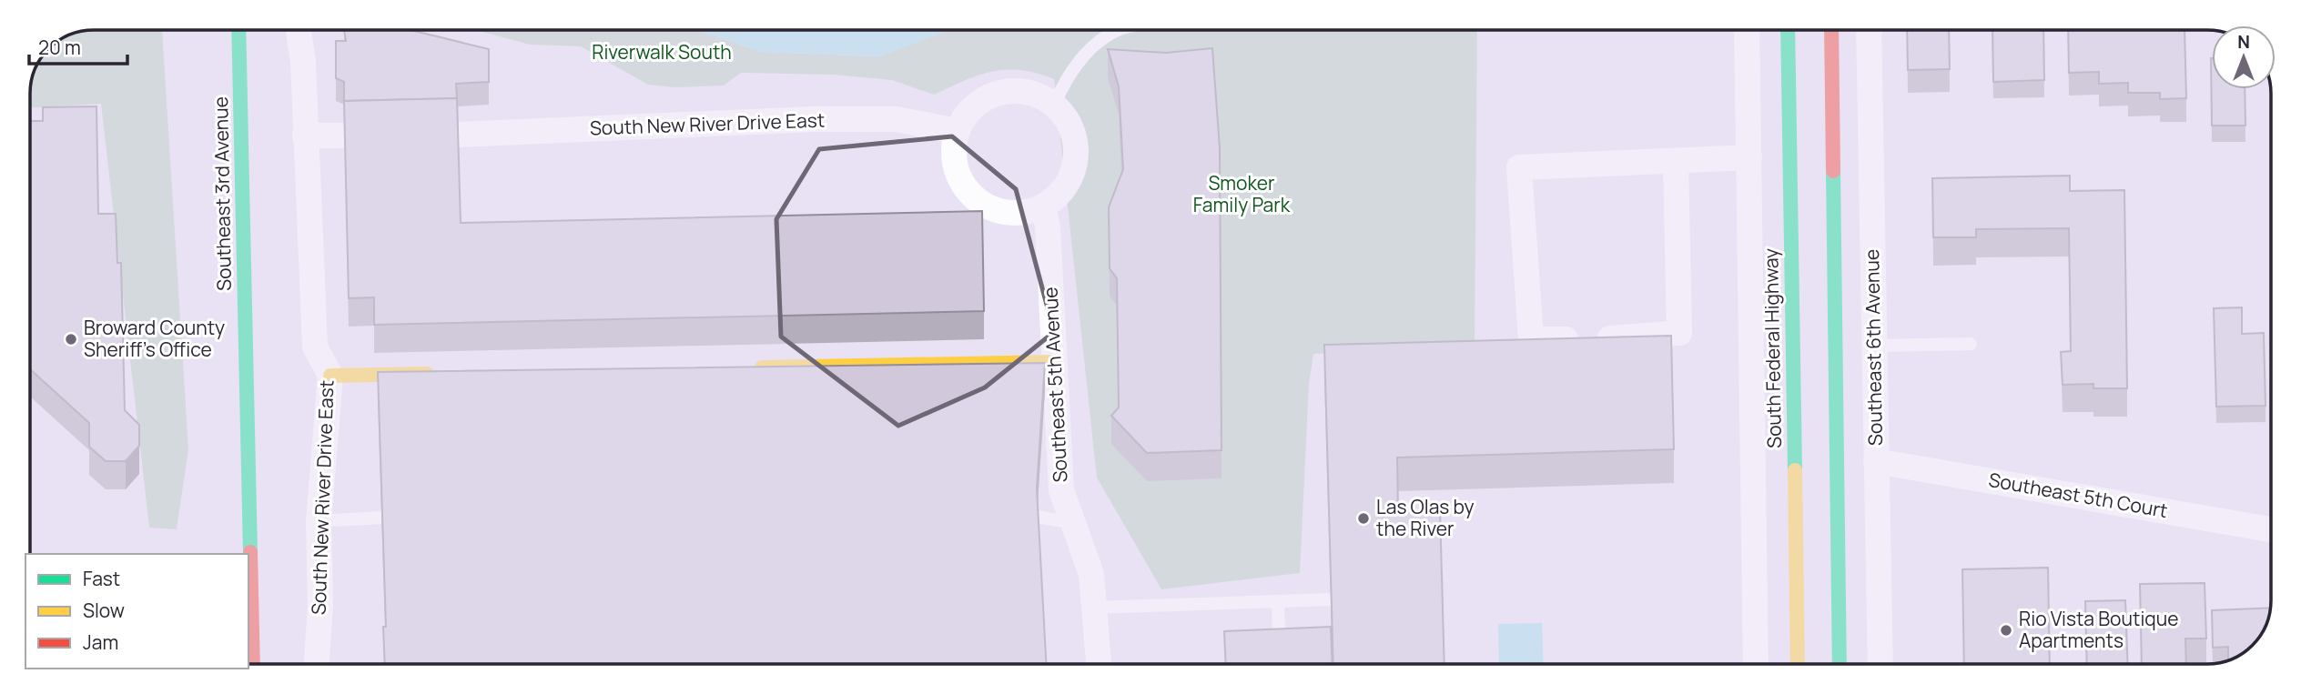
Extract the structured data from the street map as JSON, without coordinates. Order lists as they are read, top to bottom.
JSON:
{
  "streets": {
    "main road": ["Southeast 3rd Avenue", "South Federal Highway"],
    "street": [
      "South New River Drive East",
      "Southeast 6th Avenue",
      "Southeast 5th Avenue",
      "Southeast 5th Court"
    ]
  },
  "crossings": [
    ["South New River Drive East", "Southeast 5th Avenue"],
    ["Southeast 6th Avenue", "Southeast 5th Court"]
  ],
  "parks": ["Riverwalk South", "Smoker Family Park"],
  "places": ["Broward County Sheriff's Office", "Las Olas by the River", "Rio Vista Boutique Apartments"],
  "legend": ["Fast", "Slow", "Jam"],
  "scale_bar": "20 m",
  "north": "top"
}
